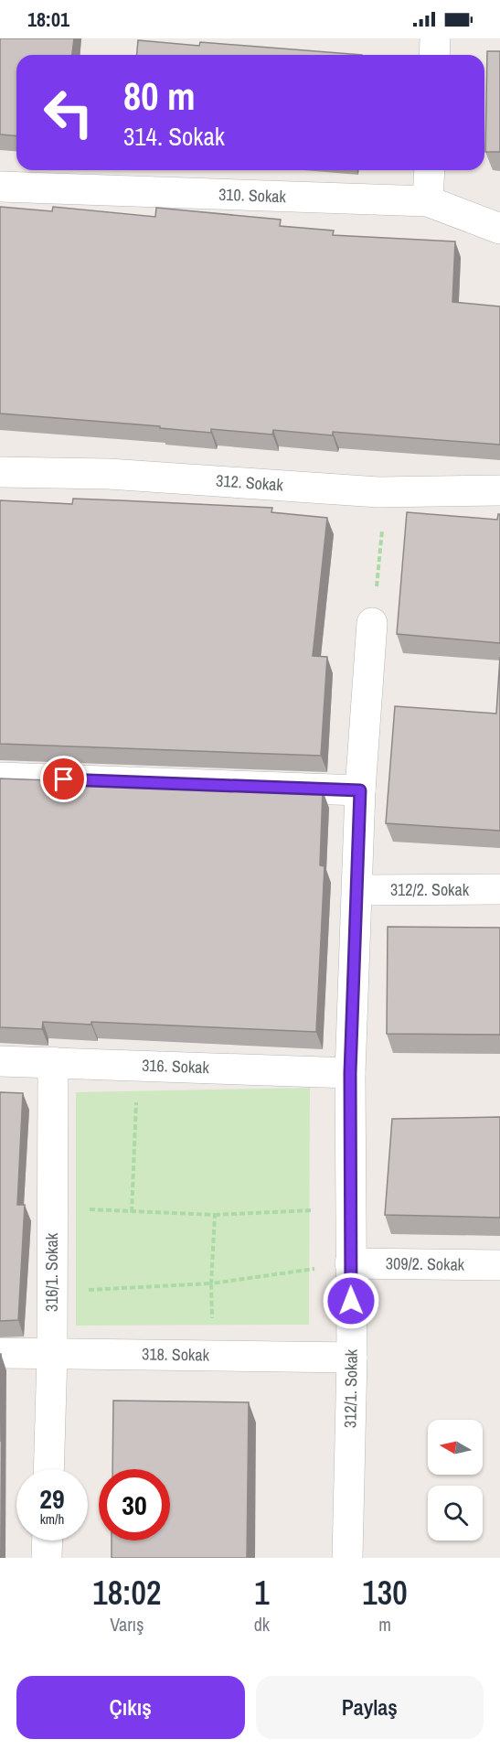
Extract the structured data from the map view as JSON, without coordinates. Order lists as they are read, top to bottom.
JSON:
{
  "streets": {
    "street": [
      "310. Sokak",
      "312. Sokak",
      "312/2. Sokak",
      "316. Sokak",
      "309/2. Sokak",
      "316/1. Sokak",
      "318. Sokak",
      "312/1. Sokak"
    ]
  },
  "crossings": [
    ["312/2. Sokak", "312/1. Sokak"],
    ["316. Sokak", "316/1. Sokak"],
    ["316. Sokak", "312/1. Sokak"],
    ["309/2. Sokak", "312/1. Sokak"],
    ["316/1. Sokak", "318. Sokak"],
    ["318. Sokak", "312/1. Sokak"]
  ],
  "north": "left",
  "page": {
    "status": "18:01",
    "turn": ["80 m", "314. Sokak"],
    "speed": "29 km/h",
    "limit": "30",
    "eta": [
      "18:02",
      "Varış",
      "1",
      "dk",
      "130",
      "m"
    ],
    "buttons": ["Çıkış", "Paylaş"]
  }
}
